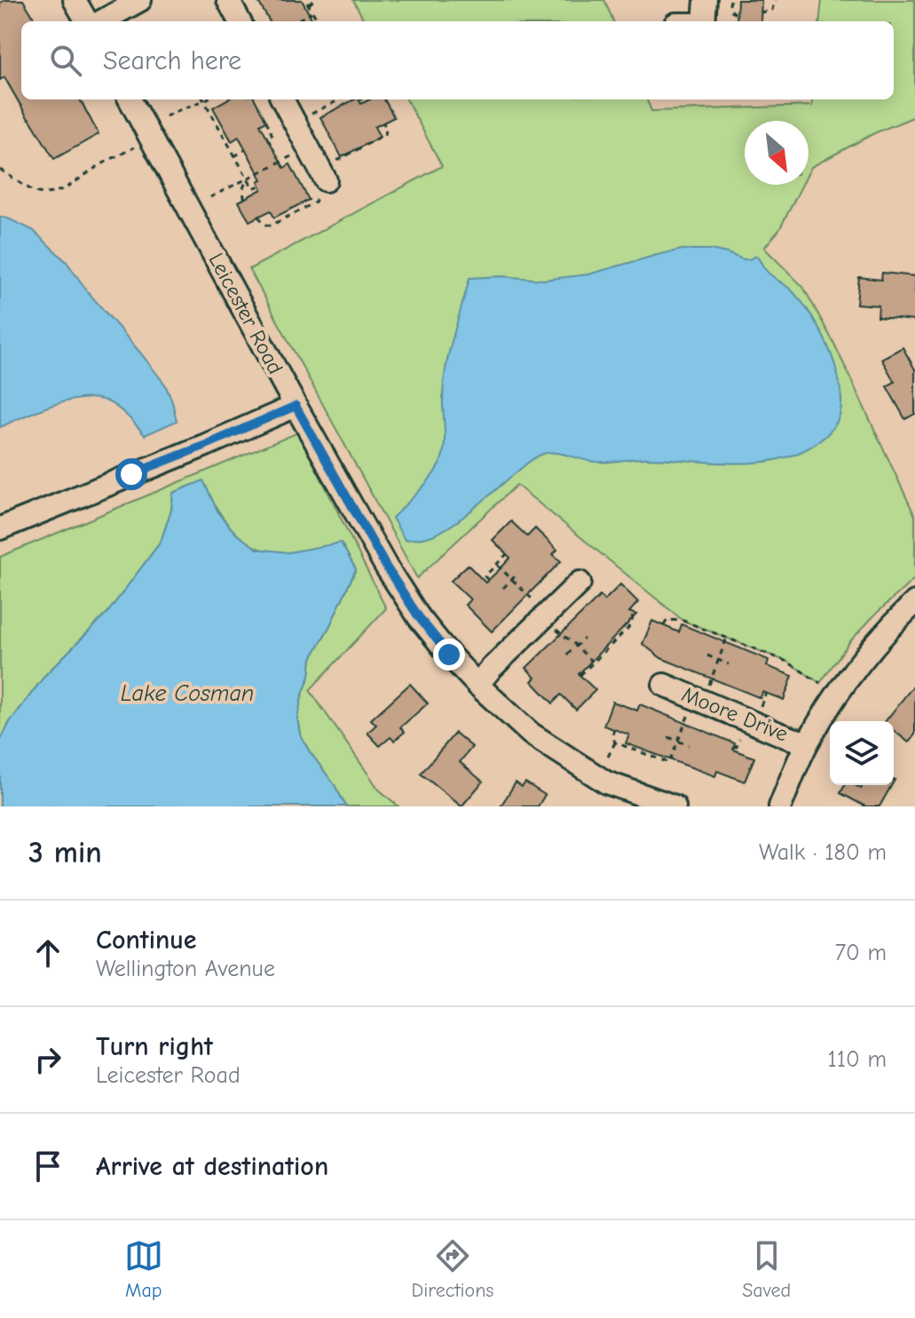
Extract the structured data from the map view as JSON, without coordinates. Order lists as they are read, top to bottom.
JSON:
{
  "streets": {
    "street": ["Leicester Road", "Moore Drive"]
  },
  "water": ["Lake Cosman"],
  "north": "bottom right",
  "page": {
    "search": "Search here",
    "heading": ["3 min", "Walk · 180 m"],
    "list": [
      ["Continue", "Wellington Avenue", "70 m"],
      ["Turn right", "Leicester Road", "110 m"],
      "Arrive at destination"
    ],
    "nav": ["Map", "Directions", "Saved"]
  }
}
